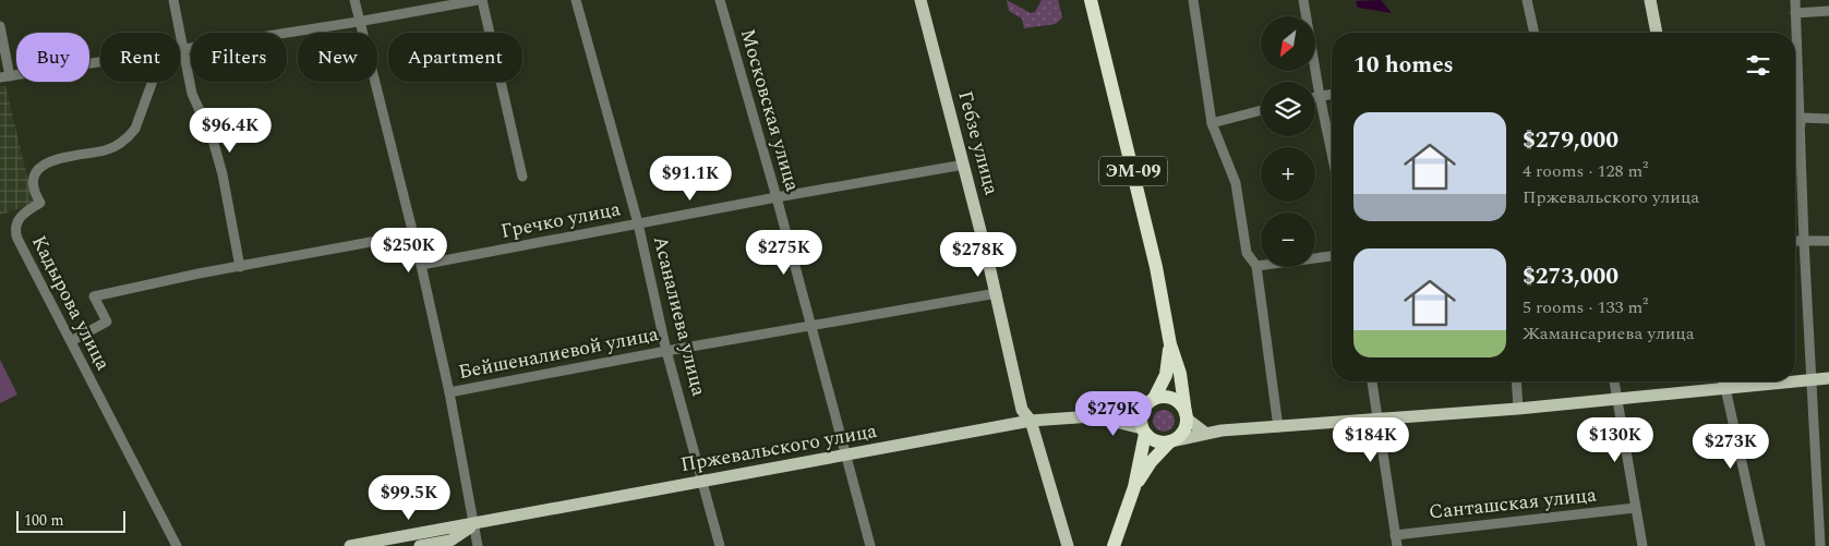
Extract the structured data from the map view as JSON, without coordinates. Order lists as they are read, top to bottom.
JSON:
{
  "streets": {
    "highway": ["ЭМ-09"],
    "main road": ["Гебзе улица", "Пржевальского улица"],
    "street": [
      "Московская улица",
      "Гречко улица",
      "Кадырова улица",
      "Асаналиева улица",
      "Бейшеналиевой улица",
      "Санташская улица"
    ]
  },
  "crossings": [
    ["Московская улица", "Гречко улица"],
    ["Московская улица", "Бейшеналиевой улица"],
    ["Московская улица", "Пржевальского улица"],
    ["Гебзе улица", "Гречко улица"],
    ["Гебзе улица", "Бейшеналиевой улица"],
    ["Гебзе улица", "Пржевальского улица"],
    ["ЭМ-09", "Пржевальского улица"],
    ["Гречко улица", "Асаналиева улица"],
    ["Асаналиева улица", "Бейшеналиевой улица"],
    ["Асаналиева улица", "Пржевальского улица"]
  ],
  "scale_bar": "100 m",
  "north": "bottom left",
  "page": {
    "map_buttons": ["+", "−"],
    "chip": [
      "Buy",
      "Rent",
      "Filters",
      "New",
      "Apartment"
    ],
    "heading": "10 homes",
    "list": [
      {
        "name": "$279,000",
        "note": "4 rooms · 128 m² · Пржевальского улица"
      },
      {
        "name": "$273,000",
        "note": "5 rooms · 133 m² · Жамансариева улица"
      }
    ],
    "price": [
      "$96.4K",
      "$91.1K",
      "$250K",
      "$275K",
      "$278K",
      "$279K",
      "$184K",
      "$130K",
      "$273K",
      "$99.5K"
    ],
    "scale": "100 m"
  }
}
